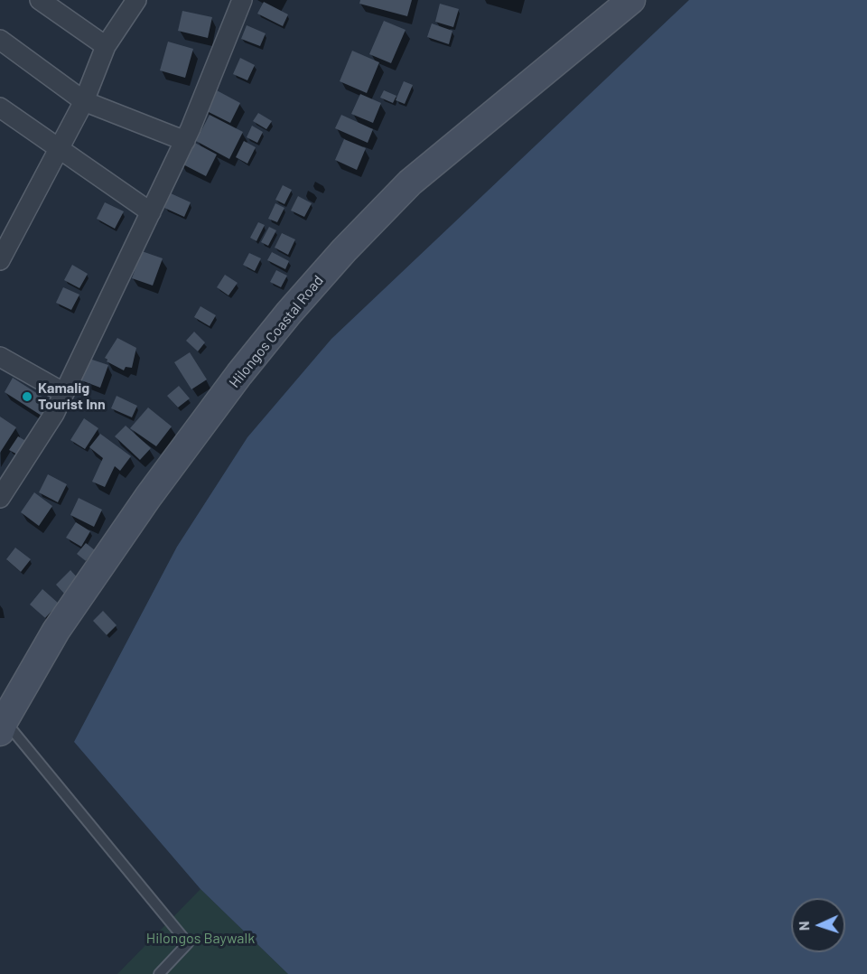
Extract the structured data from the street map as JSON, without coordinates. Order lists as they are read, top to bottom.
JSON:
{
  "streets": {
    "street": ["Hilongos Coastal Road"]
  },
  "parks": ["Hilongos Baywalk"],
  "places": ["Kamalig Tourist Inn"],
  "north": "left"
}
